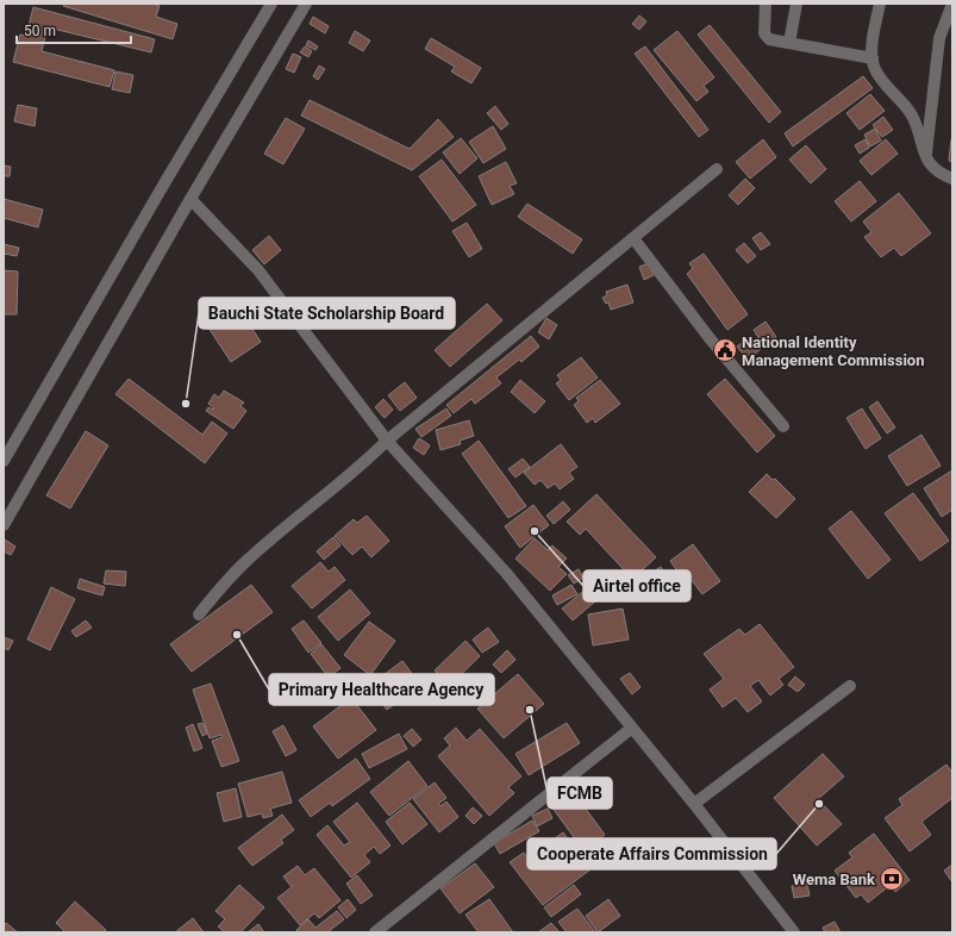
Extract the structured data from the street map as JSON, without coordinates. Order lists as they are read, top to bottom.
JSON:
{
  "places": {
    "public building": ["National Identity Management Commission"],
    "other": [
      "Bauchi State Scholarship Board",
      "Airtel office",
      "Primary Healthcare Agency",
      "FCMB",
      "Cooperate Affairs Commission"
    ],
    "bank": ["Wema Bank"]
  },
  "scale_bar": "50 m"
}
